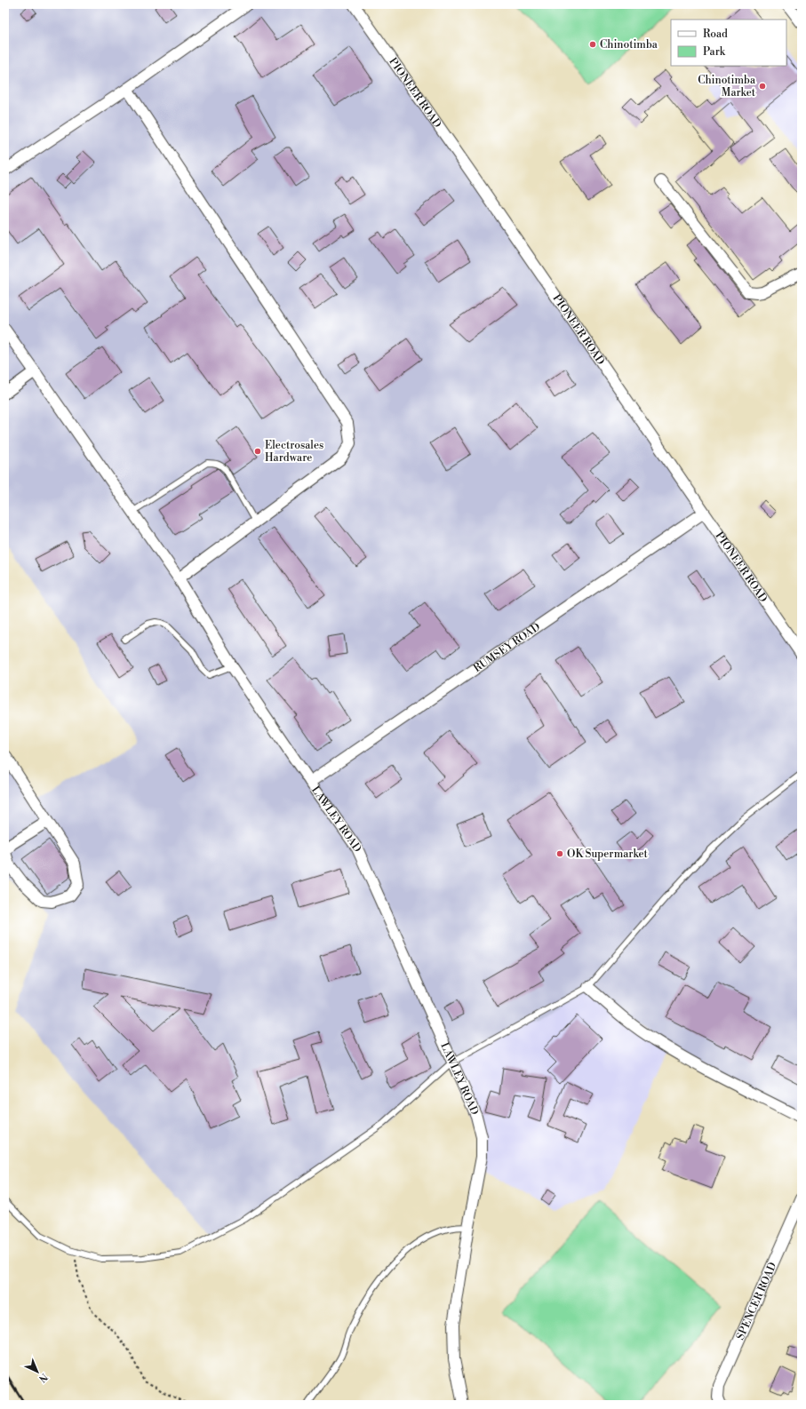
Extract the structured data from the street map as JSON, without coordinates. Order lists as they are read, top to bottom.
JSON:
{
  "streets": {
    "street": [
      "PIONEER ROAD",
      "RUMSEY ROAD",
      "LAWLEY ROAD",
      "SPENCER ROAD"
    ]
  },
  "crossings": [
    ["PIONEER ROAD", "RUMSEY ROAD"],
    ["RUMSEY ROAD", "LAWLEY ROAD"]
  ],
  "places": [
    "Chinotimba",
    "Chinotimba Market",
    "Electrosales Hardware",
    "OK Supermarket"
  ],
  "legend": ["Road", "Park"],
  "north": "bottom right"
}
